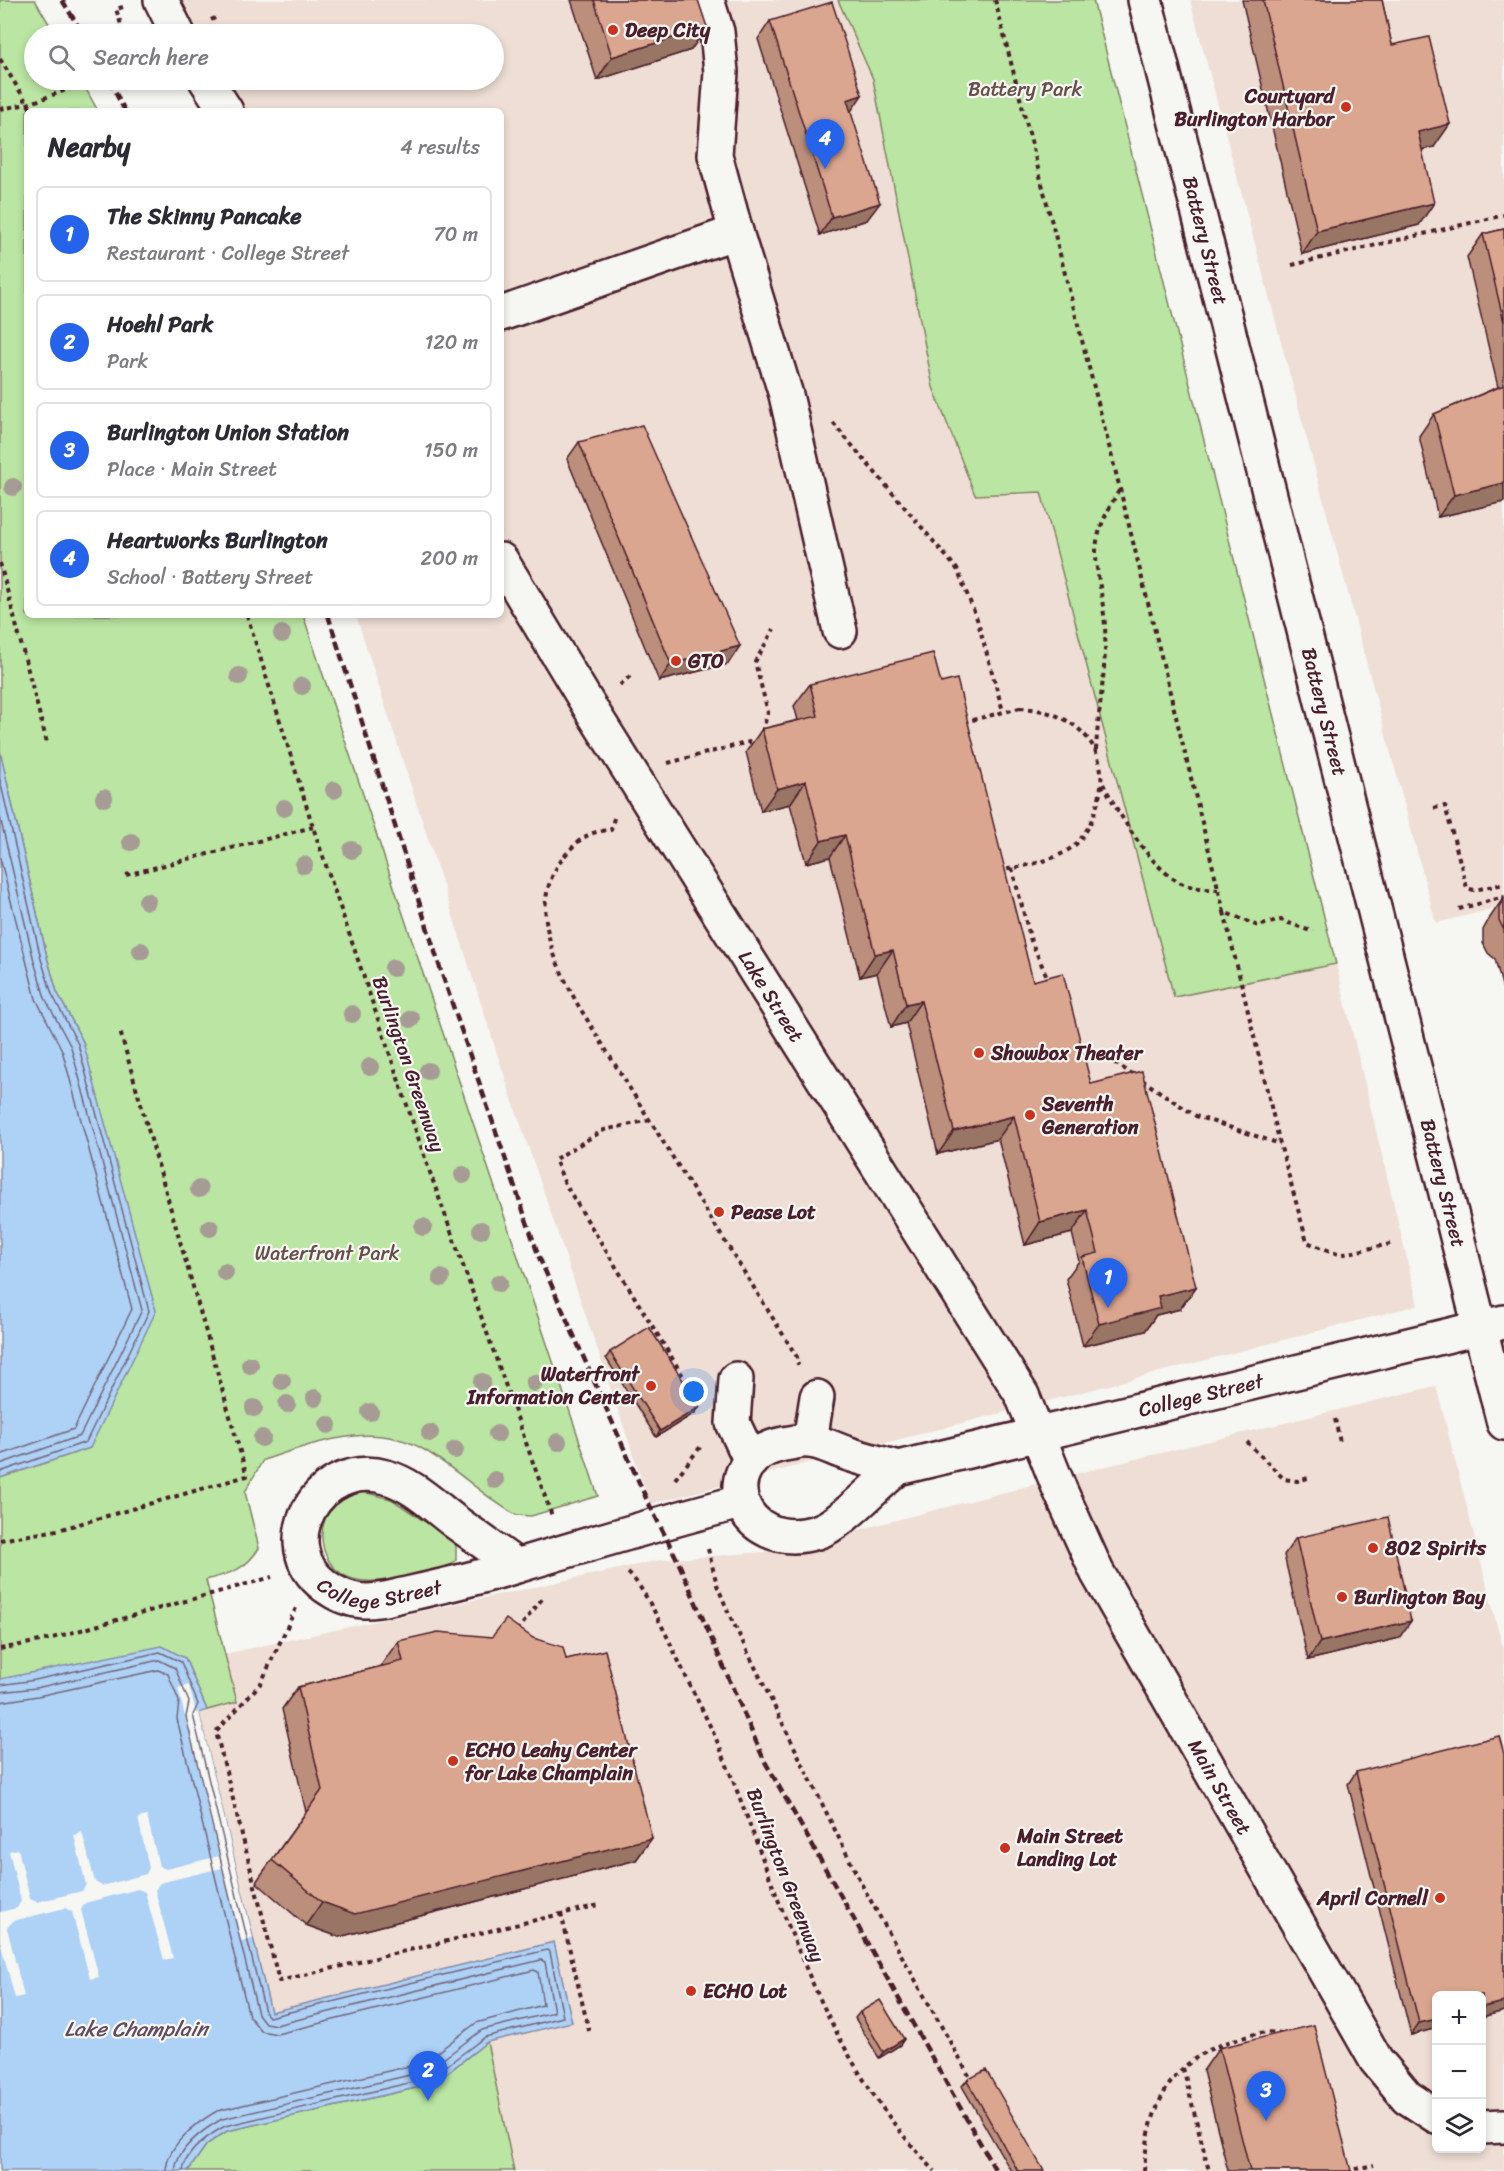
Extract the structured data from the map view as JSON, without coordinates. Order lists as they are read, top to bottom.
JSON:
{
  "streets": {
    "street": [
      "Battery Street",
      "Lake Street",
      "College Street",
      "Main Street"
    ],
    "path": ["Burlington Greenway"]
  },
  "crossings": [
    ["Battery Street", "College Street"],
    ["Lake Street", "College Street"],
    ["Lake Street", "Main Street"],
    ["College Street", "Main Street"]
  ],
  "water": ["Lake Champlain"],
  "parks": ["Battery Park", "Waterfront Park"],
  "places": [
    "Deep City",
    "Courtyard Burlington Harbor",
    "GTO",
    "Showbox Theater",
    "Seventh Generation",
    "Pease Lot",
    "Waterfront Information Center",
    "802 Spirits",
    "Burlington Bay",
    "ECHO Leahy Center for Lake Champlain",
    "Main Street Landing Lot",
    "April Cornell",
    "ECHO Lot"
  ],
  "page": {
    "search": "Search here",
    "heading": ["Nearby", "4 results"],
    "pins": [
      "4",
      "1",
      "2",
      "3"
    ],
    "list": [
      {
        "mark": "1",
        "name": "The Skinny Pancake",
        "note": "Restaurant · College Street",
        "value": "70 m"
      },
      {
        "mark": "2",
        "name": "Hoehl Park",
        "note": "Park",
        "value": "120 m"
      },
      {
        "mark": "3",
        "name": "Burlington Union Station",
        "note": "Place · Main Street",
        "value": "150 m"
      },
      {
        "mark": "4",
        "name": "Heartworks Burlington",
        "note": "School · Battery Street",
        "value": "200 m"
      }
    ],
    "map_buttons": ["+", "−"]
  }
}
